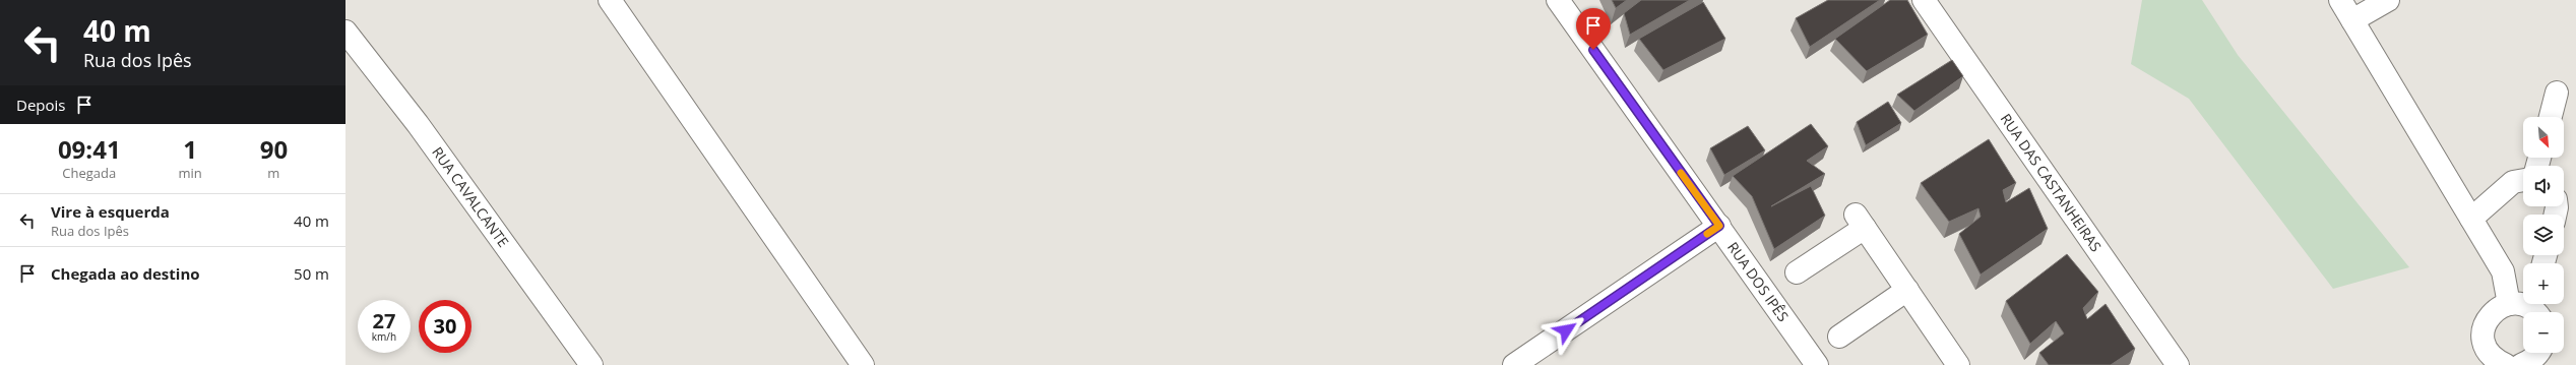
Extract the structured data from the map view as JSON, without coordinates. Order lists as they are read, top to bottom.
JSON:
{
  "streets": {
    "street": ["RUA DAS CASTANHEIRAS", "RUA CAVALCANTE", "RUA DOS IPÊS"]
  },
  "north": "bottom right",
  "page": {
    "turn": ["40 m", "Rua dos Ipês"],
    "then": "Depois",
    "map_buttons": ["+", "−"],
    "eta": [
      "09:41",
      "Chegada",
      "1",
      "min",
      "90",
      "m"
    ],
    "list": [
      {
        "name": "Vire à esquerda",
        "note": "Rua dos Ipês",
        "value": "40 m"
      },
      {
        "name": "Chegada ao destino",
        "value": "50 m"
      }
    ],
    "speed": "27 km/h",
    "limit": "30"
  }
}
